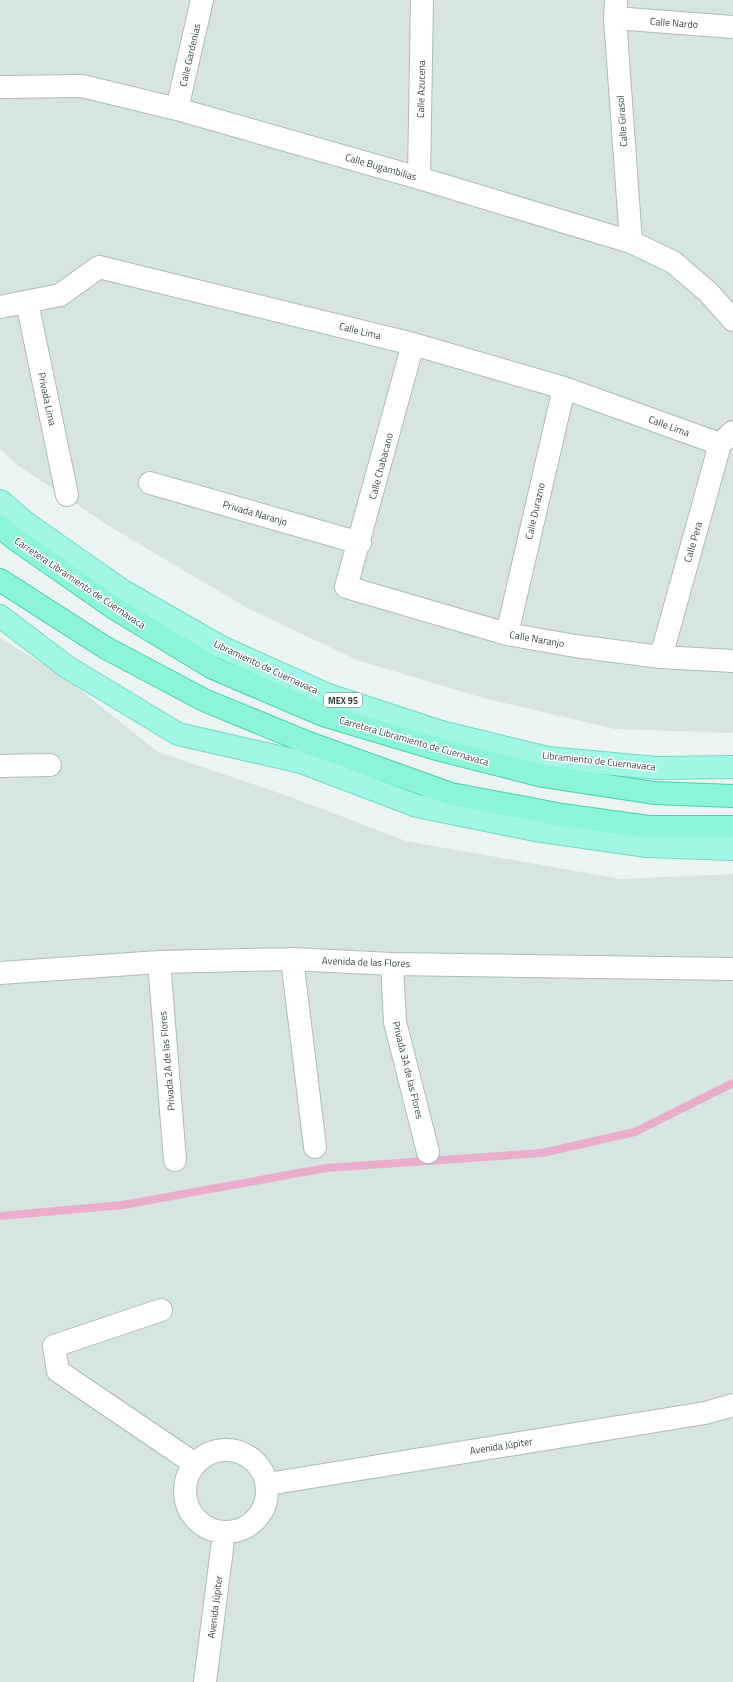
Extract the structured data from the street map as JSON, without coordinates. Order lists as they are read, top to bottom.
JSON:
{
  "streets": {
    "highway": ["Carretera Libramiento de Cuernavaca", "MEX 95"],
    "main road": ["Libramiento de Cuernavaca"],
    "street": [
      "Calle Nardo",
      "Calle Gardenias",
      "Calle Azucena",
      "Calle Girasol",
      "Calle Bugambilias",
      "Calle Lima",
      "Privada Lima",
      "Calle Chabacano",
      "Calle Durazno",
      "Privada Naranjo",
      "Calle Pera",
      "Calle Naranjo",
      "Avenida de las Flores",
      "Privada 2A de las Flores",
      "Privada 3A de las Flores",
      "Avenida Júpiter"
    ]
  },
  "crossings": [
    ["Calle Nardo", "Calle Girasol"],
    ["Calle Gardenias", "Calle Bugambilias"],
    ["Calle Azucena", "Calle Bugambilias"],
    ["Calle Girasol", "Calle Bugambilias"],
    ["Calle Lima", "Privada Lima"],
    ["Calle Lima", "Calle Chabacano"],
    ["Calle Lima", "Calle Durazno"],
    ["Calle Lima", "Calle Pera"],
    ["Calle Chabacano", "Privada Naranjo"],
    ["Calle Chabacano", "Calle Naranjo"],
    ["Calle Durazno", "Calle Naranjo"],
    ["Calle Pera", "Calle Naranjo"],
    ["Avenida de las Flores", "Privada 2A de las Flores"],
    ["Avenida de las Flores", "Privada 3A de las Flores"]
  ]
}
